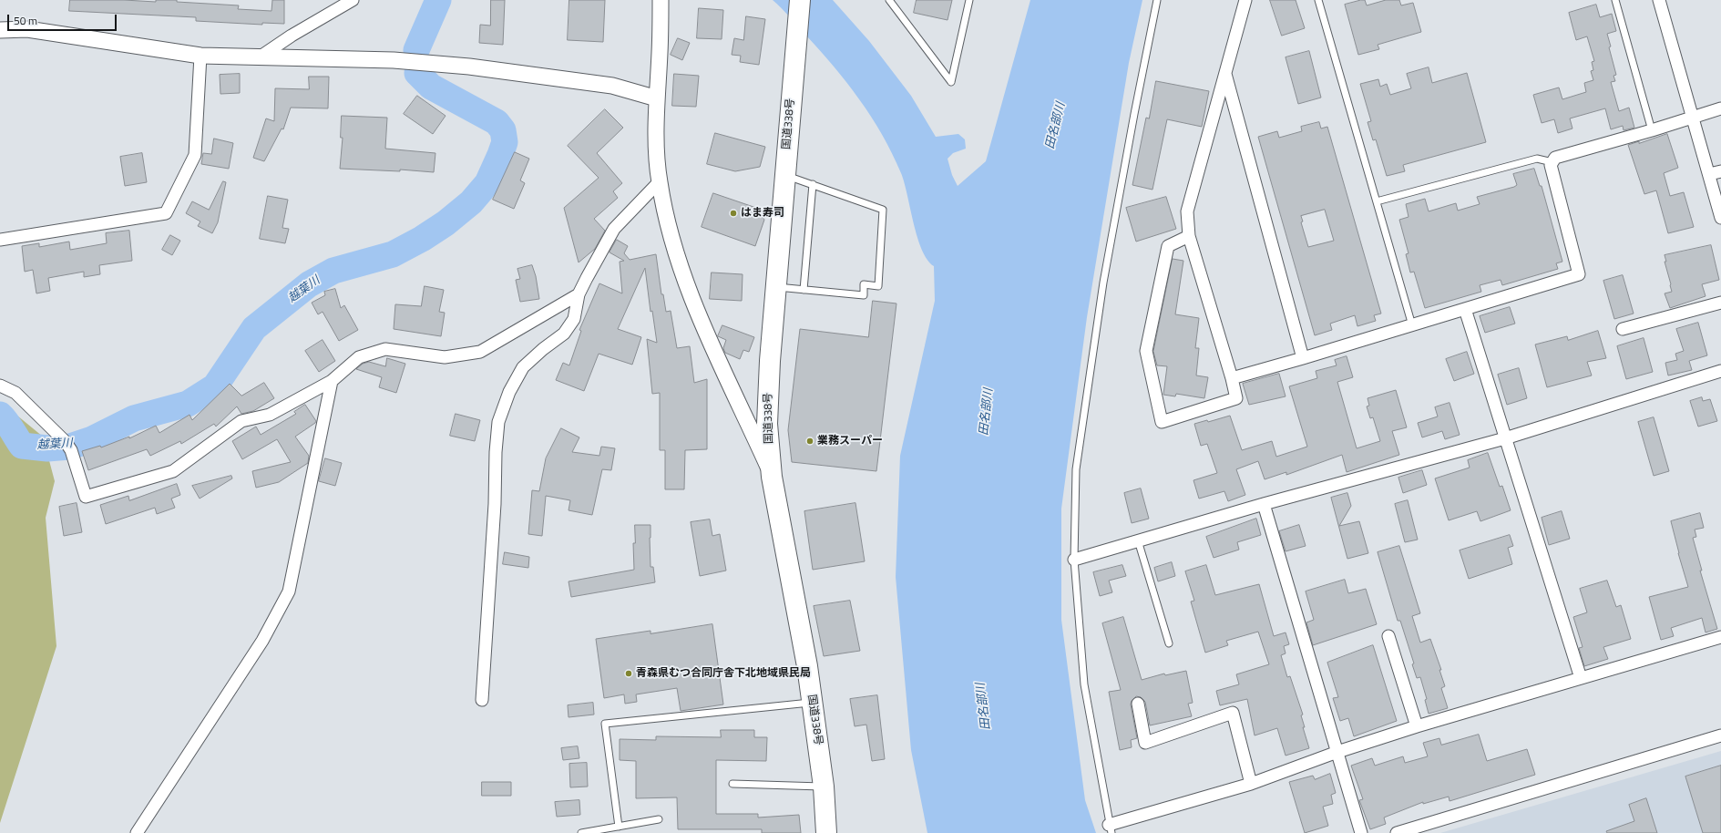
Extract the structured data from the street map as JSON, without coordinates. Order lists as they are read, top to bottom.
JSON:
{
  "streets": {
    "highway": ["国道338号"]
  },
  "water": ["田名部川", "越葉川"],
  "places": ["はま寿司", "業務スーパー", "青森県むつ合同庁舎下北地域県民局"],
  "scale_bar": "50 m"
}
